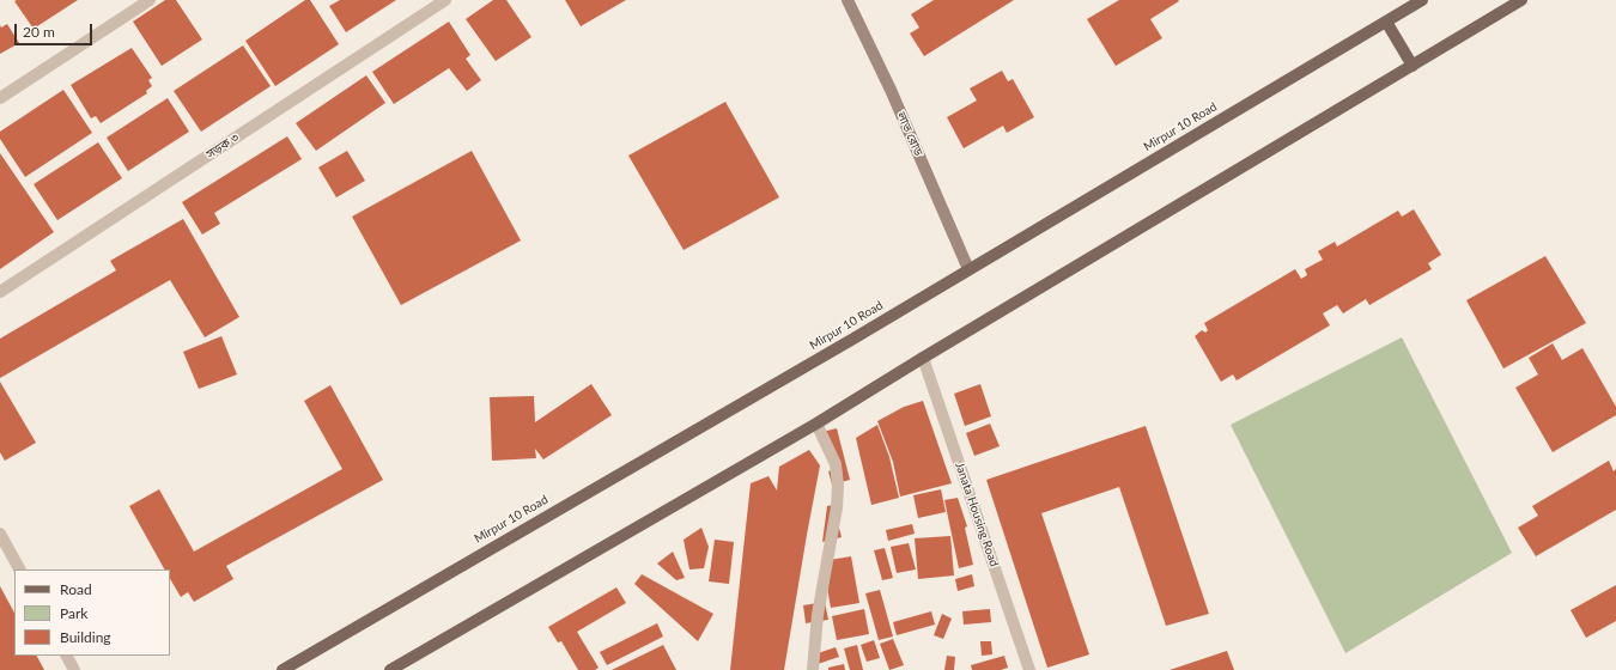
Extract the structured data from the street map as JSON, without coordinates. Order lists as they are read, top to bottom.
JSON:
{
  "streets": {
    "main road": ["Mirpur 10 Road"],
    "street": ["লাভ রোড", "সড়ক ৩", "Janata Housing Road"]
  },
  "crossings": [
    ["Mirpur 10 Road", "লাভ রোড"]
  ],
  "legend": ["Road", "Park", "Building"],
  "scale_bar": "20 m"
}
